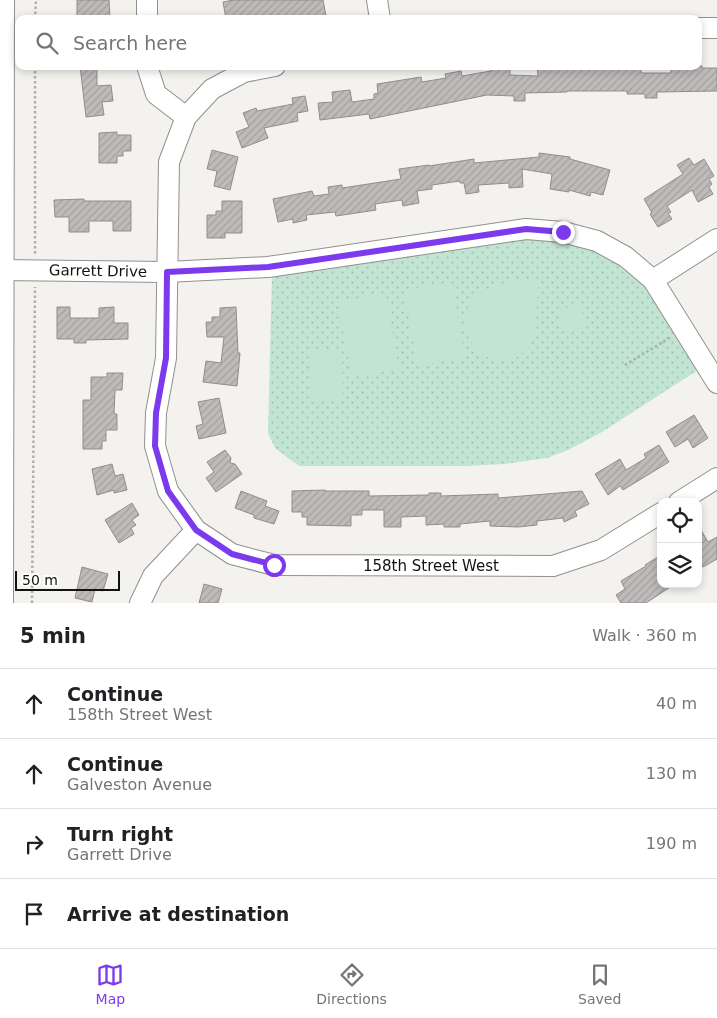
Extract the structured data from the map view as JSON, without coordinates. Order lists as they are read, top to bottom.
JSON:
{
  "streets": {
    "street": ["Garrett Drive", "158th Street West"]
  },
  "scale_bar": "50 m",
  "page": {
    "search": "Search here",
    "scale": "50 m",
    "heading": ["5 min", "Walk · 360 m"],
    "list": [
      ["Continue", "158th Street West", "40 m"],
      ["Continue", "Galveston Avenue", "130 m"],
      ["Turn right", "Garrett Drive", "190 m"],
      "Arrive at destination"
    ],
    "nav": ["Map", "Directions", "Saved"]
  }
}
